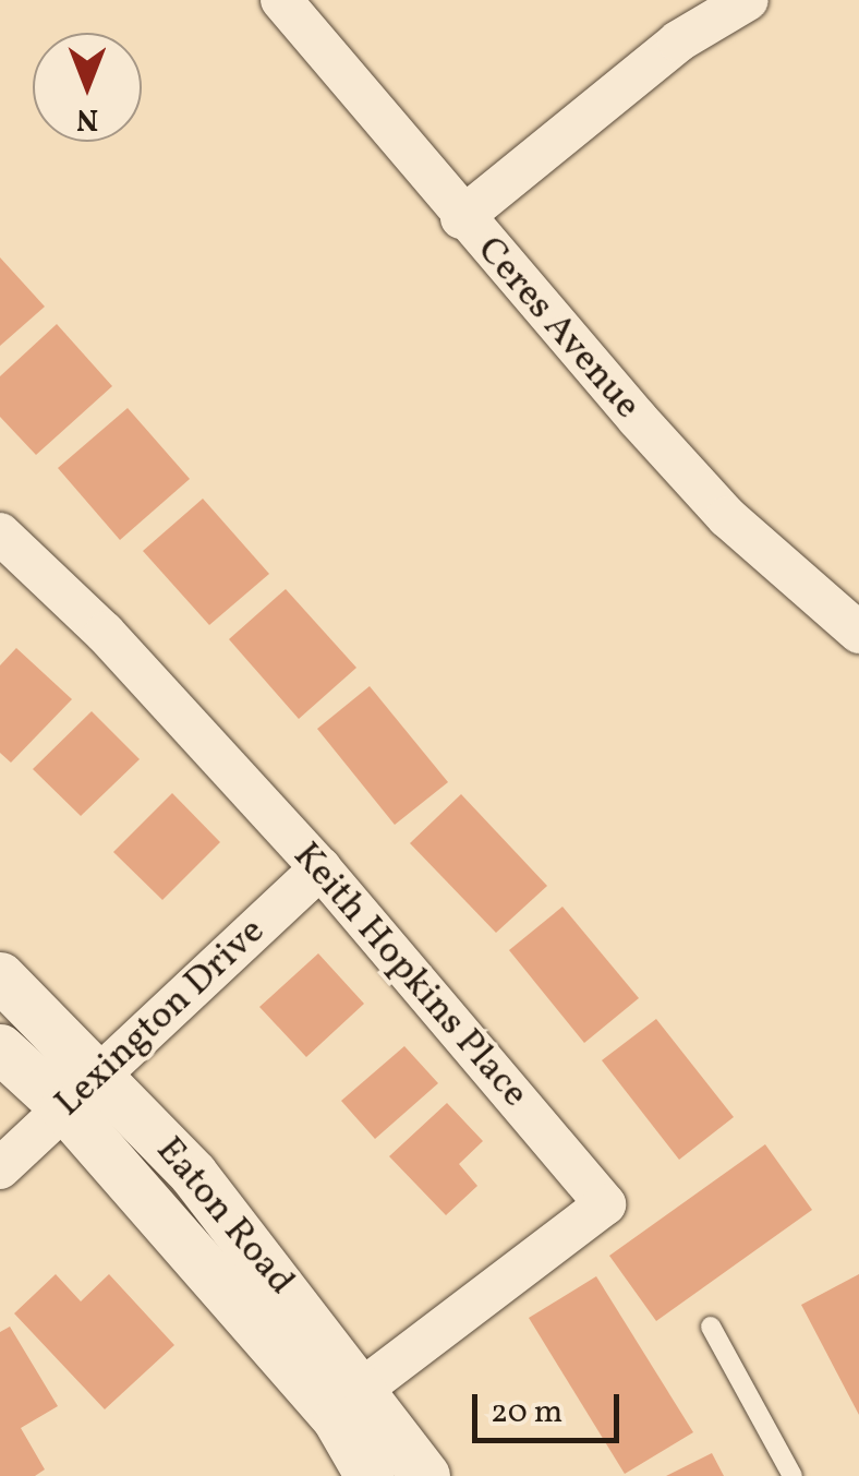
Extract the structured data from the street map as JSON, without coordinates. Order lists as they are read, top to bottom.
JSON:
{
  "streets": {
    "street": [
      "Ceres Avenue",
      "Keith Hopkins Place",
      "Lexington Drive",
      "Eaton Road"
    ]
  },
  "crossings": [
    ["Keith Hopkins Place", "Lexington Drive"],
    ["Keith Hopkins Place", "Eaton Road"],
    ["Lexington Drive", "Eaton Road"]
  ],
  "scale_bar": "20 m",
  "north": "bottom"
}
